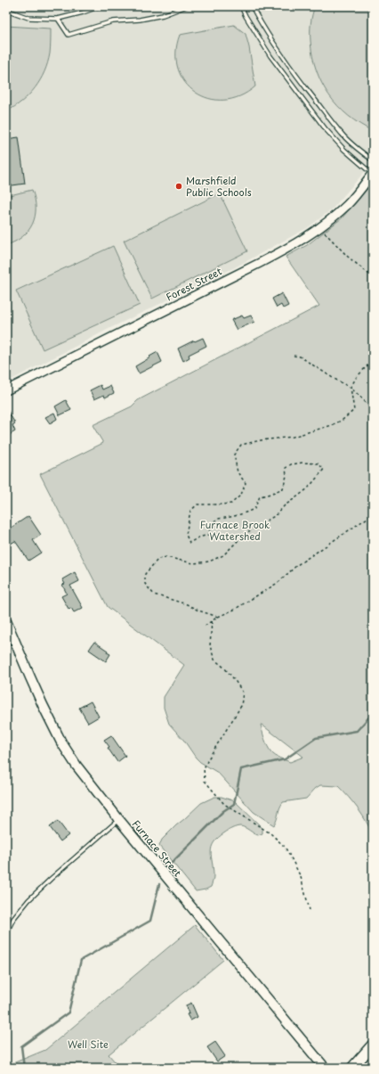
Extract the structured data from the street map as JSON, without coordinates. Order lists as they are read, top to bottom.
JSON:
{
  "streets": {
    "main road": ["Furnace Street"],
    "street": ["Forest Street"]
  },
  "parks": ["Furnace Brook Watershed", "Well Site"],
  "places": ["Marshfield Public Schools"]
}
